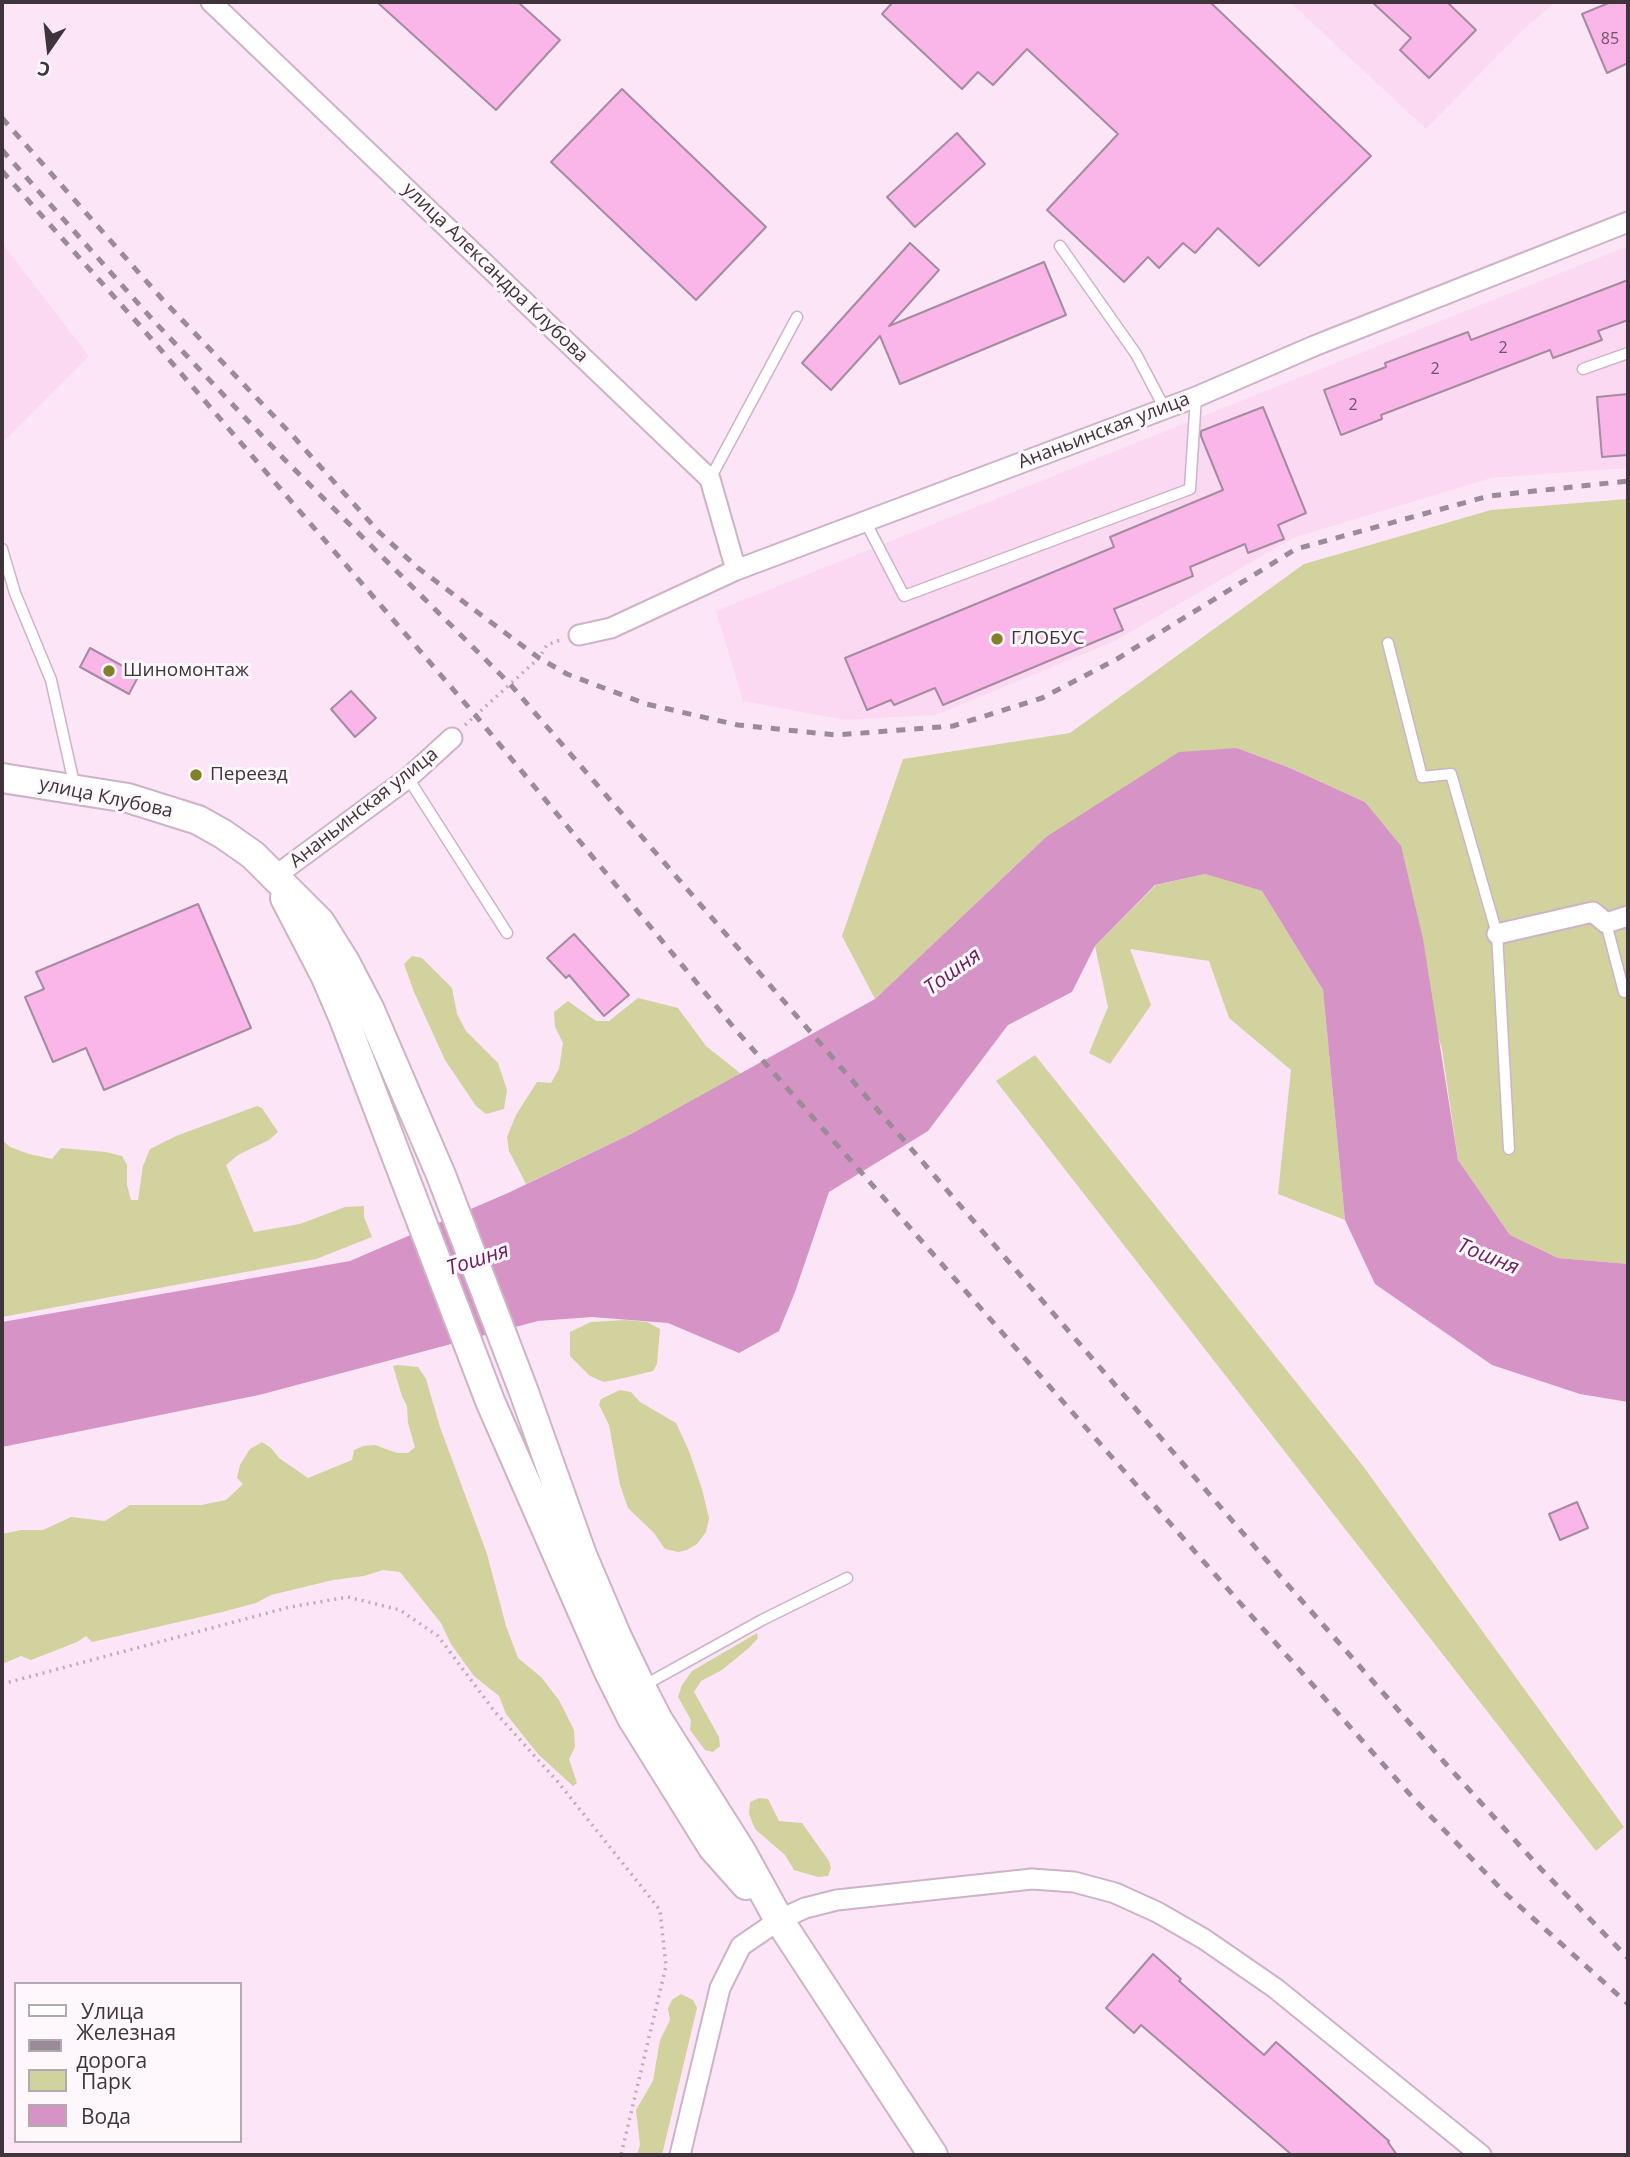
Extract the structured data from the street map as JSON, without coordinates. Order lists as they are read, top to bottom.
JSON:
{
  "streets": {
    "main road": ["улица Клубова"],
    "street": ["улица Александра Клубова", "Ананьинская улица"]
  },
  "crossings": [
    ["Ананьинская улица", "улица Клубова"]
  ],
  "water": ["Тошня"],
  "places": ["ГЛОБУС", "Шиномонтаж", "Переезд"],
  "house_numbers": [
    "85",
    "2",
    "2",
    "2"
  ],
  "legend": [
    "Улица",
    "Железная дорога",
    "Парк",
    "Вода"
  ],
  "north": "bottom"
}
